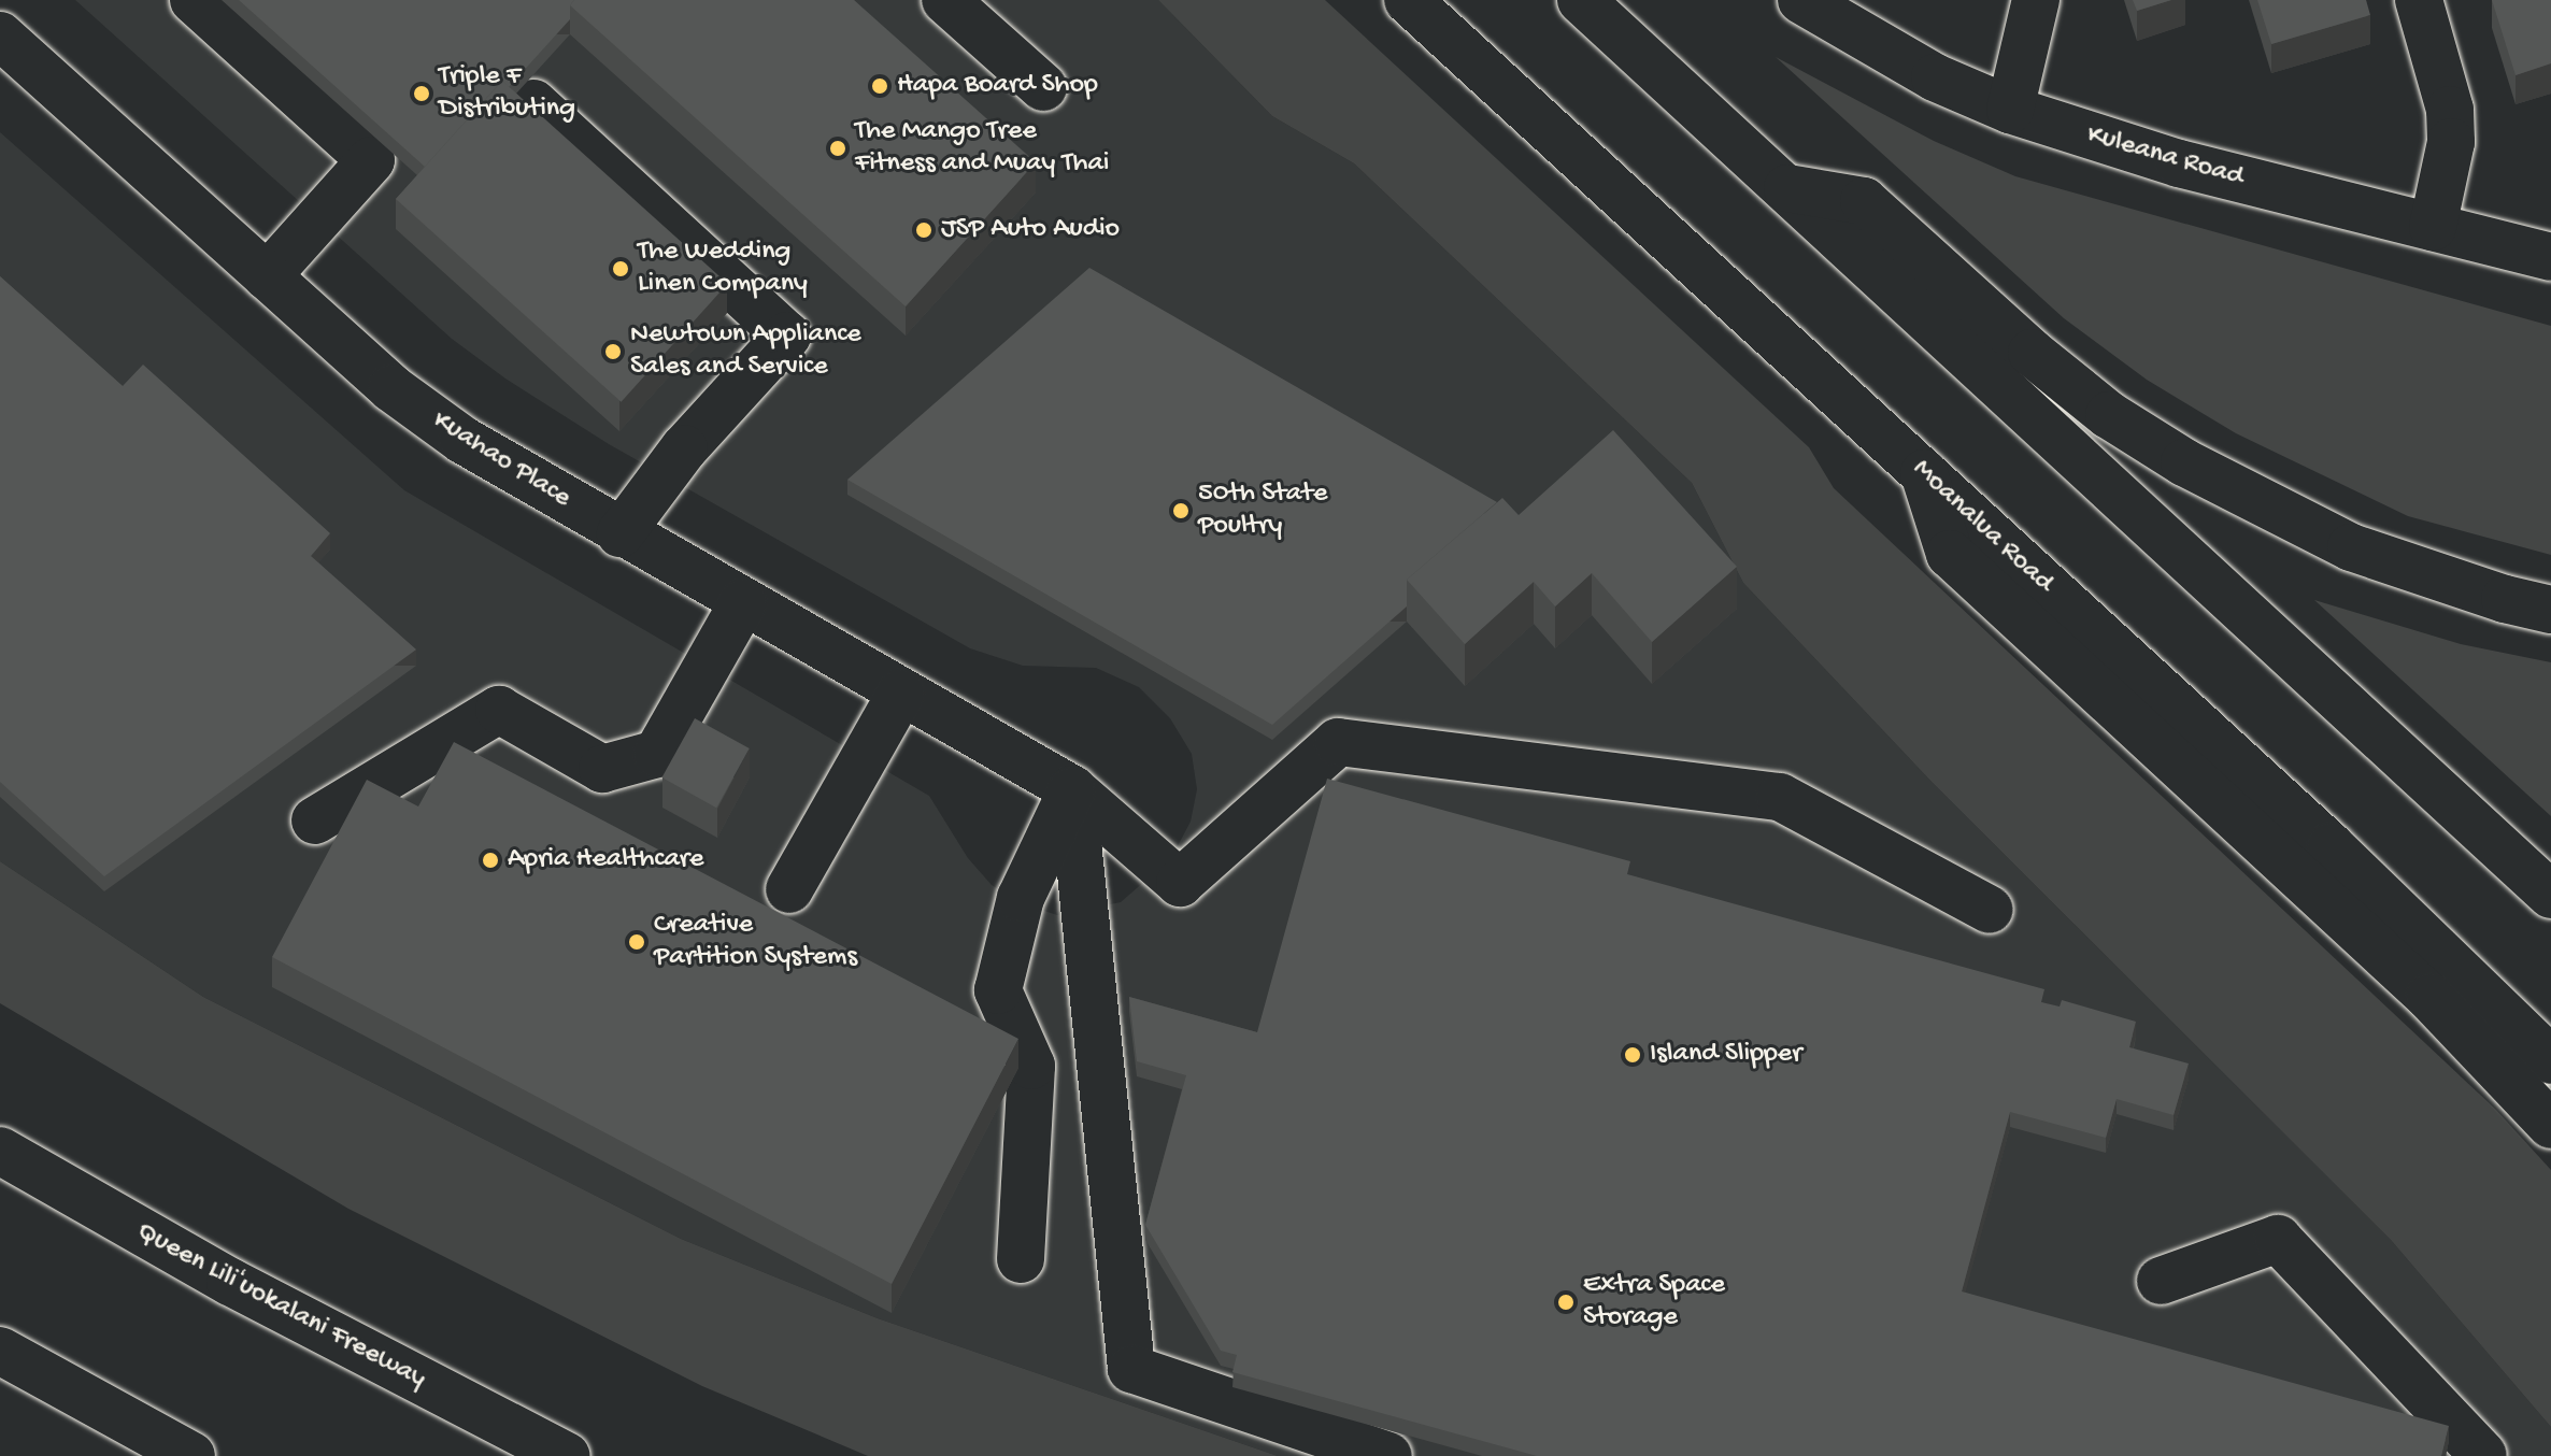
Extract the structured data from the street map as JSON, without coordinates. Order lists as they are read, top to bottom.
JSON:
{
  "streets": {
    "main road": [
      "Kuleana Road",
      "Kuahao Place",
      "Moanalua Road",
      "Queen Liliʻuokalani Freeway"
    ]
  },
  "places": [
    "Hapa Board Shop",
    "Triple F Distributing",
    "The Mango Tree Fitness and Muay Thai",
    "JSP Auto Audio",
    "The Wedding Linen Company",
    "Newtown Appliance Sales and Service",
    "50th State Poultry",
    "Apria Healthcare",
    "Creative Partition Systems",
    "Island Slipper",
    "Extra Space Storage"
  ]
}
